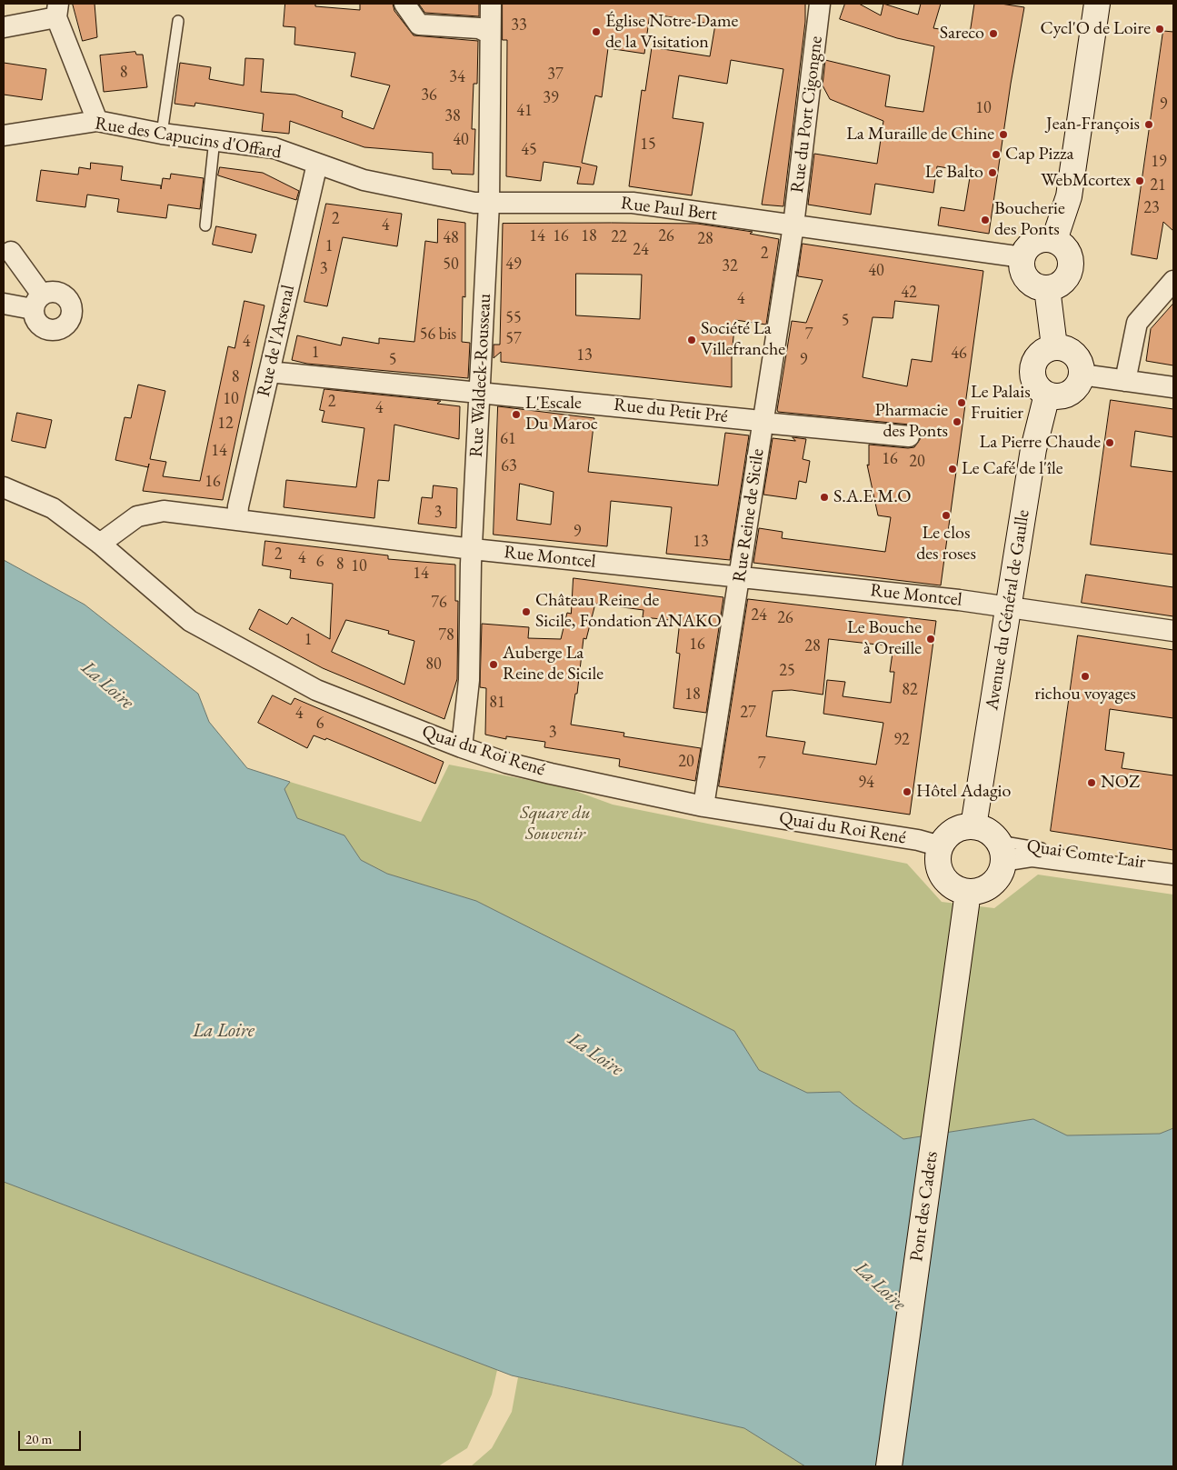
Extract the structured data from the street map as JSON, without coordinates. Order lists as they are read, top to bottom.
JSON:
{
  "streets": {
    "main road": ["Avenue du Général de Gaulle", "Pont des Cadets"],
    "street": [
      "Rue du Port Cigongne",
      "Rue des Capucins d'Offard",
      "Rue Paul Bert",
      "Rue de l'Arsenal",
      "Rue Waldeck-Rousseau",
      "Rue du Petit Pré",
      "Rue Reine de Sicile",
      "Rue Montcel",
      "Quai du Roi René",
      "Quai Comte Lair"
    ]
  },
  "crossings": [
    ["Rue du Port Cigongne", "Rue Paul Bert"],
    ["Rue du Port Cigongne", "Rue Reine de Sicile"],
    ["Rue des Capucins d'Offard", "Rue Paul Bert"],
    ["Rue des Capucins d'Offard", "Rue de l'Arsenal"],
    ["Rue Paul Bert", "Rue de l'Arsenal"],
    ["Rue Paul Bert", "Rue Waldeck-Rousseau"],
    ["Rue Paul Bert", "Rue Reine de Sicile"],
    ["Rue de l'Arsenal", "Rue du Petit Pré"],
    ["Rue de l'Arsenal", "Rue Montcel"],
    ["Rue Waldeck-Rousseau", "Rue du Petit Pré"],
    ["Rue Waldeck-Rousseau", "Rue Montcel"],
    ["Rue Waldeck-Rousseau", "Quai du Roi René"],
    ["Rue du Petit Pré", "Rue Reine de Sicile"],
    ["Rue Reine de Sicile", "Rue Montcel"],
    ["Rue Reine de Sicile", "Quai du Roi René"],
    ["Rue Montcel", "Avenue du Général de Gaulle"],
    ["Rue Montcel", "Quai du Roi René"],
    ["Avenue du Général de Gaulle", "Quai du Roi René"],
    ["Avenue du Général de Gaulle", "Quai Comte Lair"],
    ["Avenue du Général de Gaulle", "Pont des Cadets"],
    ["Quai du Roi René", "Quai Comte Lair"],
    ["Quai du Roi René", "Pont des Cadets"],
    ["Quai Comte Lair", "Pont des Cadets"]
  ],
  "water": ["La Loire"],
  "parks": ["Square du Souvenir"],
  "places": [
    "Cycl'O de Loire",
    "Église Notre-Dame de la Visitation",
    "Sareco",
    "Jean-François",
    "La Muraille de Chine",
    "Cap Pizza",
    "Le Balto",
    "WebMcortex",
    "Boucherie des Ponts",
    "Société La Villefranche",
    "Le Palais Fruitier",
    "L'Escale Du Maroc",
    "Pharmacie des Ponts",
    "La Pierre Chaude",
    "Le Café de l'île",
    "S.A.E.M.O",
    "Le clos des roses",
    "Château Reine de Sicile, Fondation ANAKO",
    "Le Bouche à Oreille",
    "Auberge La Reine de Sicile",
    "richou voyages",
    "NOZ",
    "Hôtel Adagio"
  ],
  "house_numbers": [
    "33",
    "8",
    "37",
    "34",
    "36",
    "39",
    "9",
    "10",
    "41",
    "38",
    "40",
    "15",
    "45",
    "19",
    "21",
    "23",
    "2",
    "4",
    "14",
    "16",
    "18",
    "26",
    "22",
    "48",
    "28",
    "1",
    "24",
    "2",
    "50",
    "49",
    "32",
    "3",
    "40",
    "42",
    "4",
    "55",
    "5",
    "56 bis",
    "7",
    "57",
    "4",
    "1",
    "46",
    "13",
    "5",
    "9",
    "8",
    "10",
    "2",
    "4",
    "12",
    "61",
    "14",
    "16",
    "20",
    "63",
    "16",
    "3",
    "9",
    "13",
    "2",
    "4",
    "6",
    "8",
    "10",
    "14",
    "76",
    "24",
    "26",
    "78",
    "1",
    "16",
    "28",
    "80",
    "25",
    "82",
    "18",
    "81",
    "27",
    "4",
    "6",
    "3",
    "92",
    "20",
    "7",
    "94"
  ],
  "scale_bar": "20 m"
}
